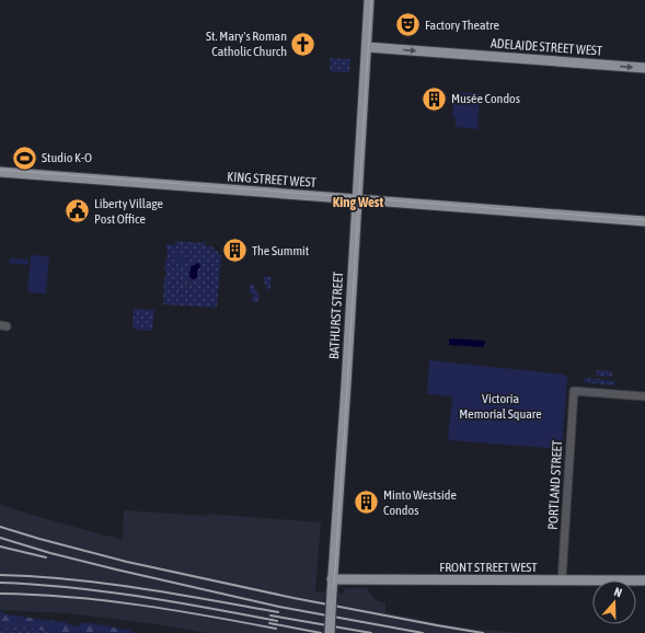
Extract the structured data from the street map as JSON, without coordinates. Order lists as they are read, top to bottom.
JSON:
{
  "streets": {
    "main road": [
      "ADELAIDE STREET WEST",
      "KING STREET WEST",
      "BATHURST STREET",
      "FRONT STREET WEST"
    ],
    "street": ["PORTLAND STREET"]
  },
  "crossings": [
    ["ADELAIDE STREET WEST", "BATHURST STREET"],
    ["KING STREET WEST", "BATHURST STREET"],
    ["BATHURST STREET", "FRONT STREET WEST"],
    ["PORTLAND STREET", "FRONT STREET WEST"]
  ],
  "one_way": ["ADELAIDE STREET WEST"],
  "districts": ["King West"],
  "parks": ["Victoria Memorial Square"],
  "places": {
    "theatre": ["Factory Theatre"],
    "church": ["St. Mary's Roman Catholic Church"],
    "building": ["Musée Condos", "The Summit", "Minto Westside Condos"],
    "sports": ["Studio K-O"],
    "public building": ["Liberty Village Post Office"]
  },
  "north": "top"
}
